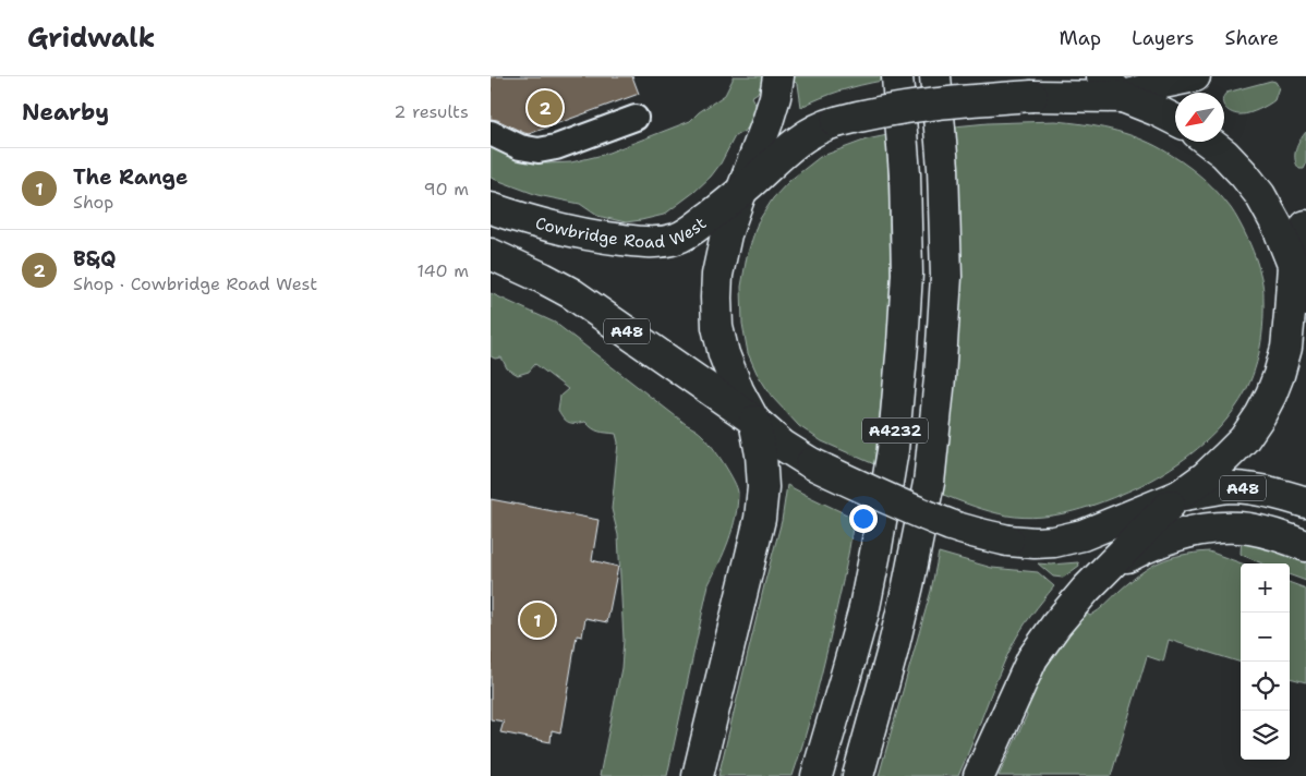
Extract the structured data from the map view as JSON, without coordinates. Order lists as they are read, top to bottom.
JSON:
{
  "streets": {
    "main road": ["Cowbridge Road West", "A48", "A4232"]
  },
  "north": "bottom left",
  "page": {
    "header": "Gridwalk",
    "nav": ["Map", "Layers", "Share"],
    "heading": ["Nearby", "2 results"],
    "pins": ["2", "1"],
    "list": [
      {
        "mark": "1",
        "name": "The Range",
        "note": "Shop",
        "value": "90 m"
      },
      {
        "mark": "2",
        "name": "B&Q",
        "note": "Shop · Cowbridge Road West",
        "value": "140 m"
      }
    ],
    "map_buttons": ["+", "−"]
  }
}
